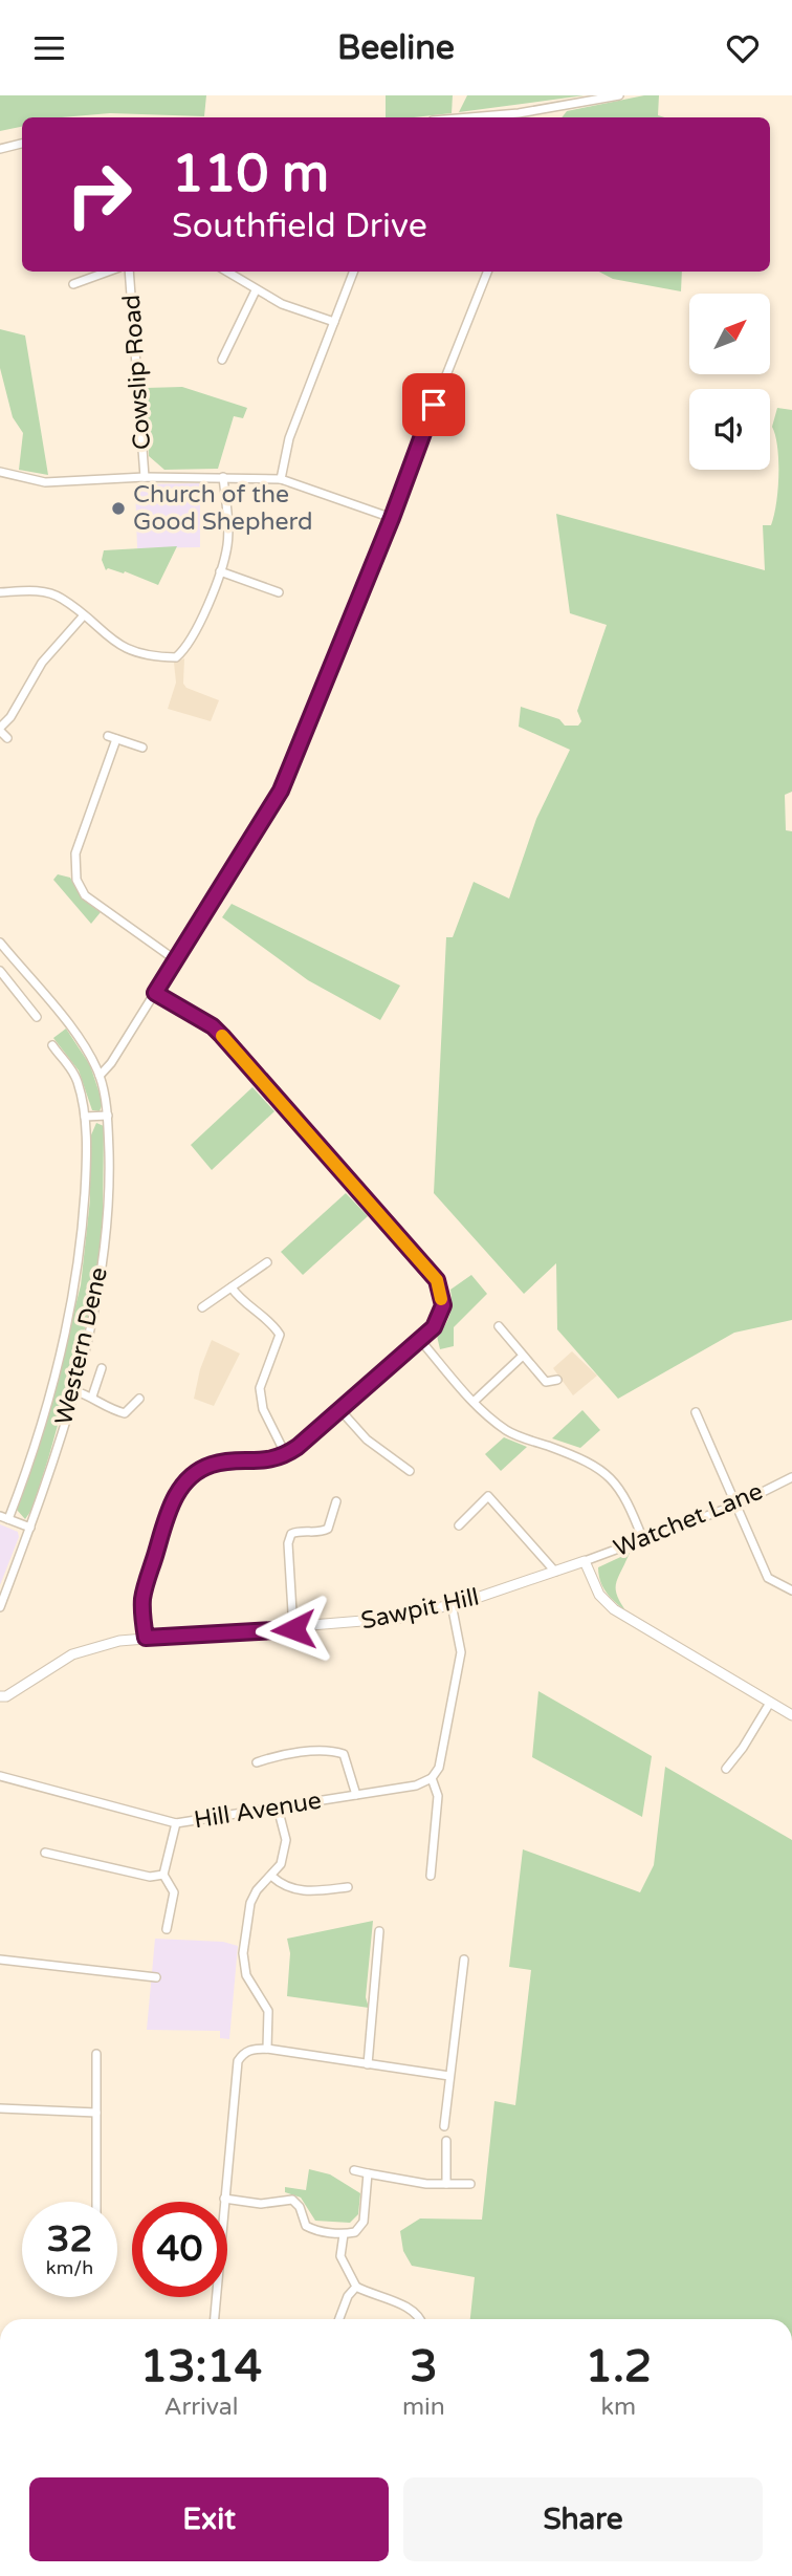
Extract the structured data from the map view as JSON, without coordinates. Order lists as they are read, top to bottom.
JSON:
{
  "streets": {
    "street": [
      "Cowslip Road",
      "Western Dene",
      "Watchet Lane",
      "Sawpit Hill",
      "Hill Avenue"
    ]
  },
  "crossings": [
    ["Watchet Lane", "Sawpit Hill"]
  ],
  "places": ["Church of the Good Shepherd"],
  "north": "top right",
  "page": {
    "header": "Beeline",
    "turn": ["110 m", "Southfield Drive"],
    "speed": "32 km/h",
    "limit": "40",
    "eta": [
      "13:14",
      "Arrival",
      "3",
      "min",
      "1.2",
      "km"
    ],
    "buttons": ["Exit", "Share"]
  }
}
